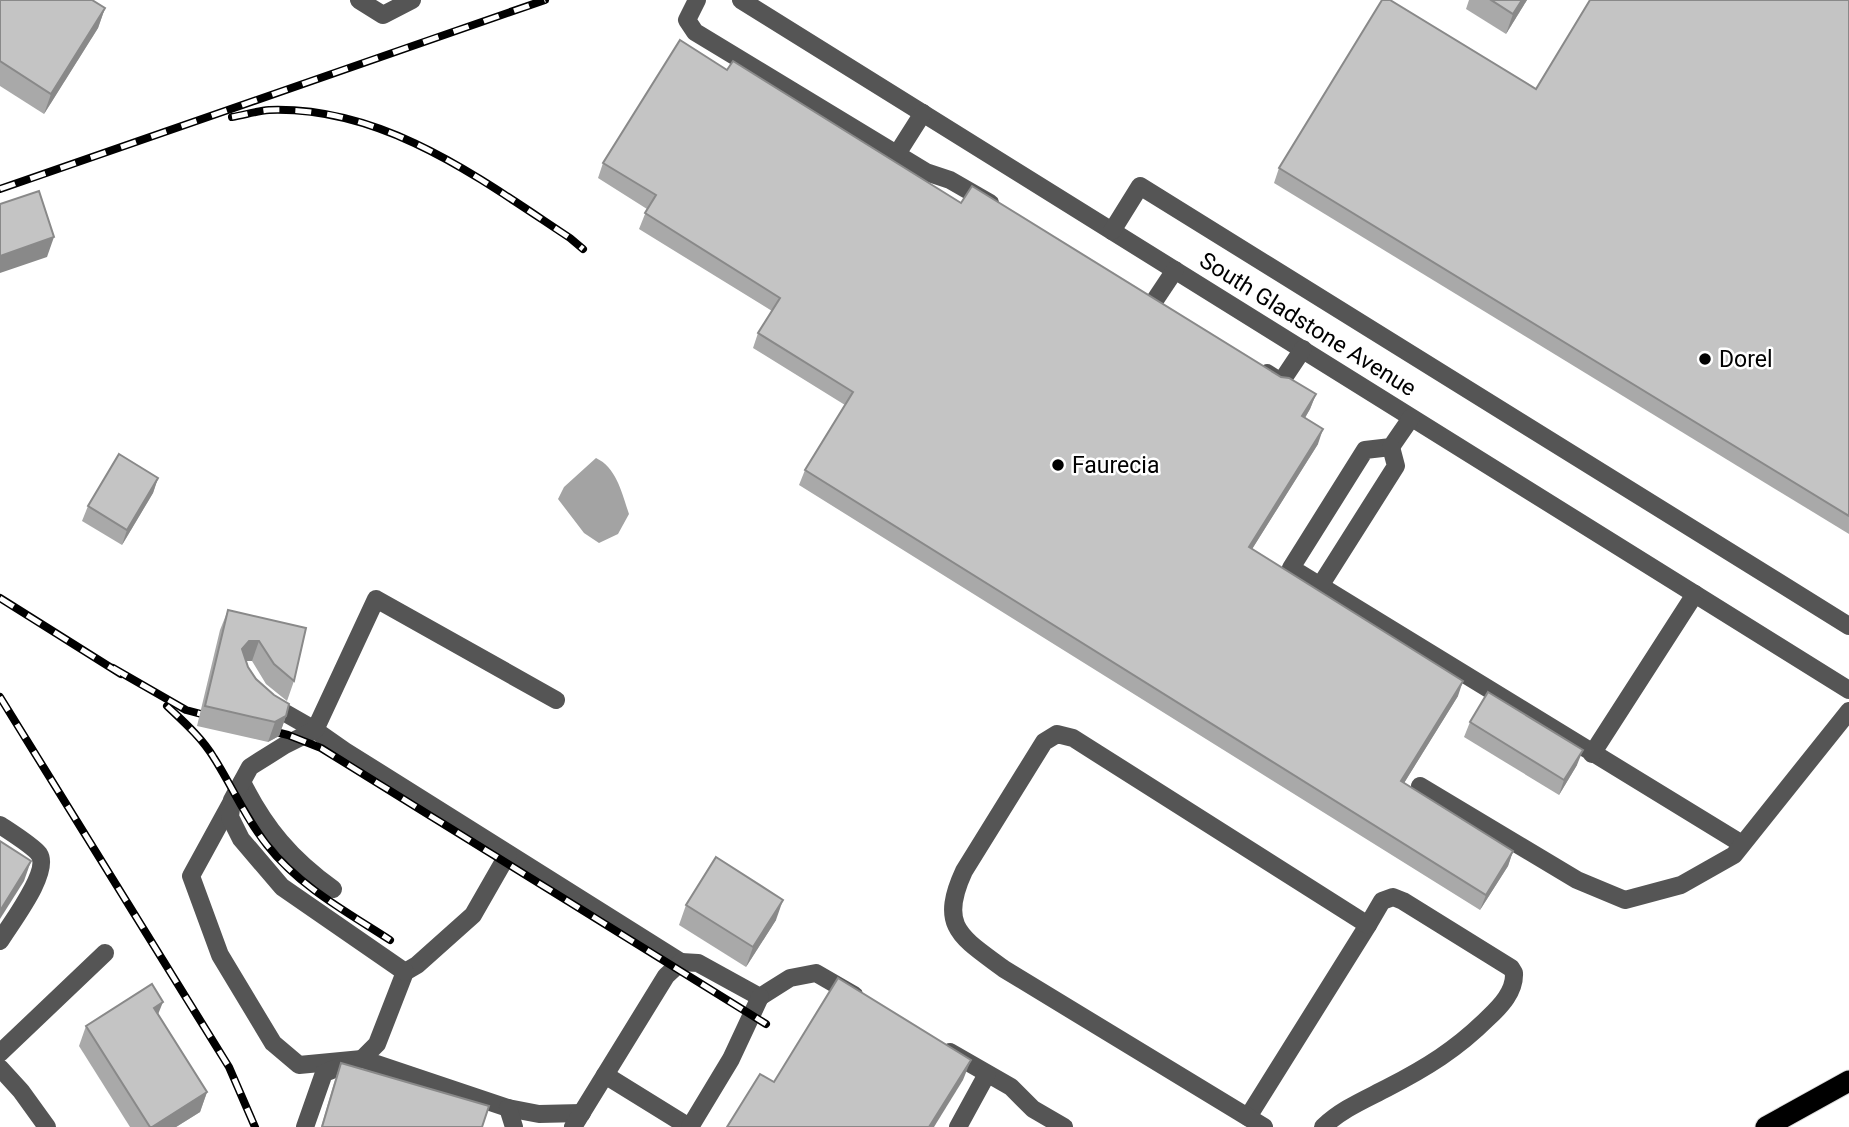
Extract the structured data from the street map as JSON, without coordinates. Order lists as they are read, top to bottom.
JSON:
{
  "streets": {
    "street": ["South Gladstone Avenue"]
  },
  "places": ["Dorel", "Faurecia"]
}
